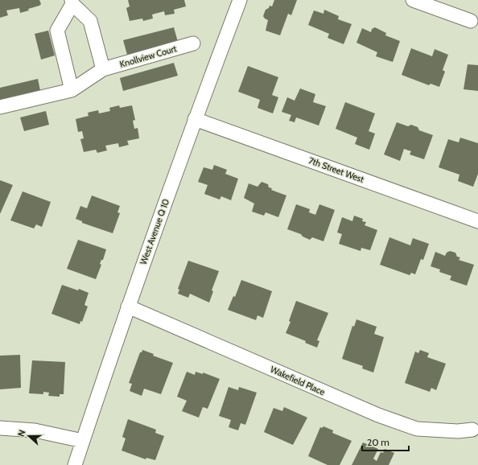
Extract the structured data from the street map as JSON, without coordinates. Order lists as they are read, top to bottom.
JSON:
{
  "streets": {
    "street": [
      "Knollview Court",
      "7th Street West",
      "West Avenue Q 10",
      "Wakefield Place"
    ]
  },
  "crossings": [
    ["7th Street West", "West Avenue Q 10"],
    ["West Avenue Q 10", "Wakefield Place"]
  ],
  "scale_bar": "20 m",
  "north": "left"
}
